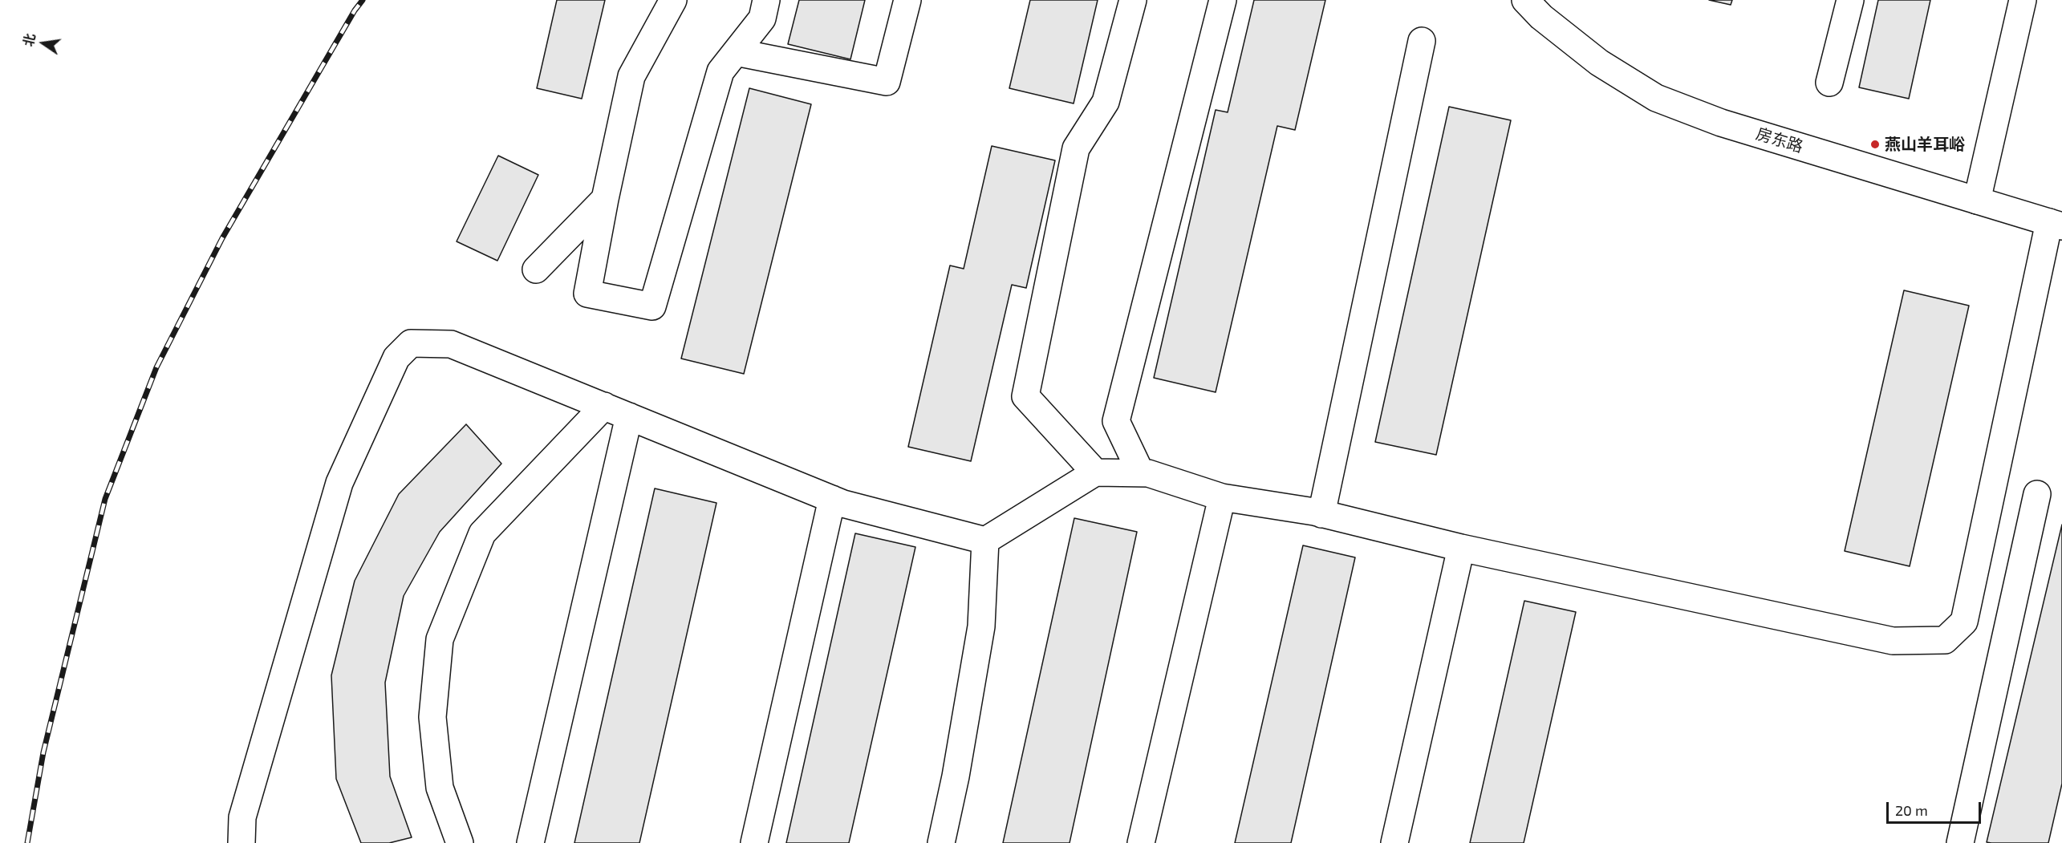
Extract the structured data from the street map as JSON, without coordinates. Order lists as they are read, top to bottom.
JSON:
{
  "streets": {
    "street": ["房东路"]
  },
  "places": ["燕山羊耳峪"],
  "scale_bar": "20 m",
  "north": "left"
}
